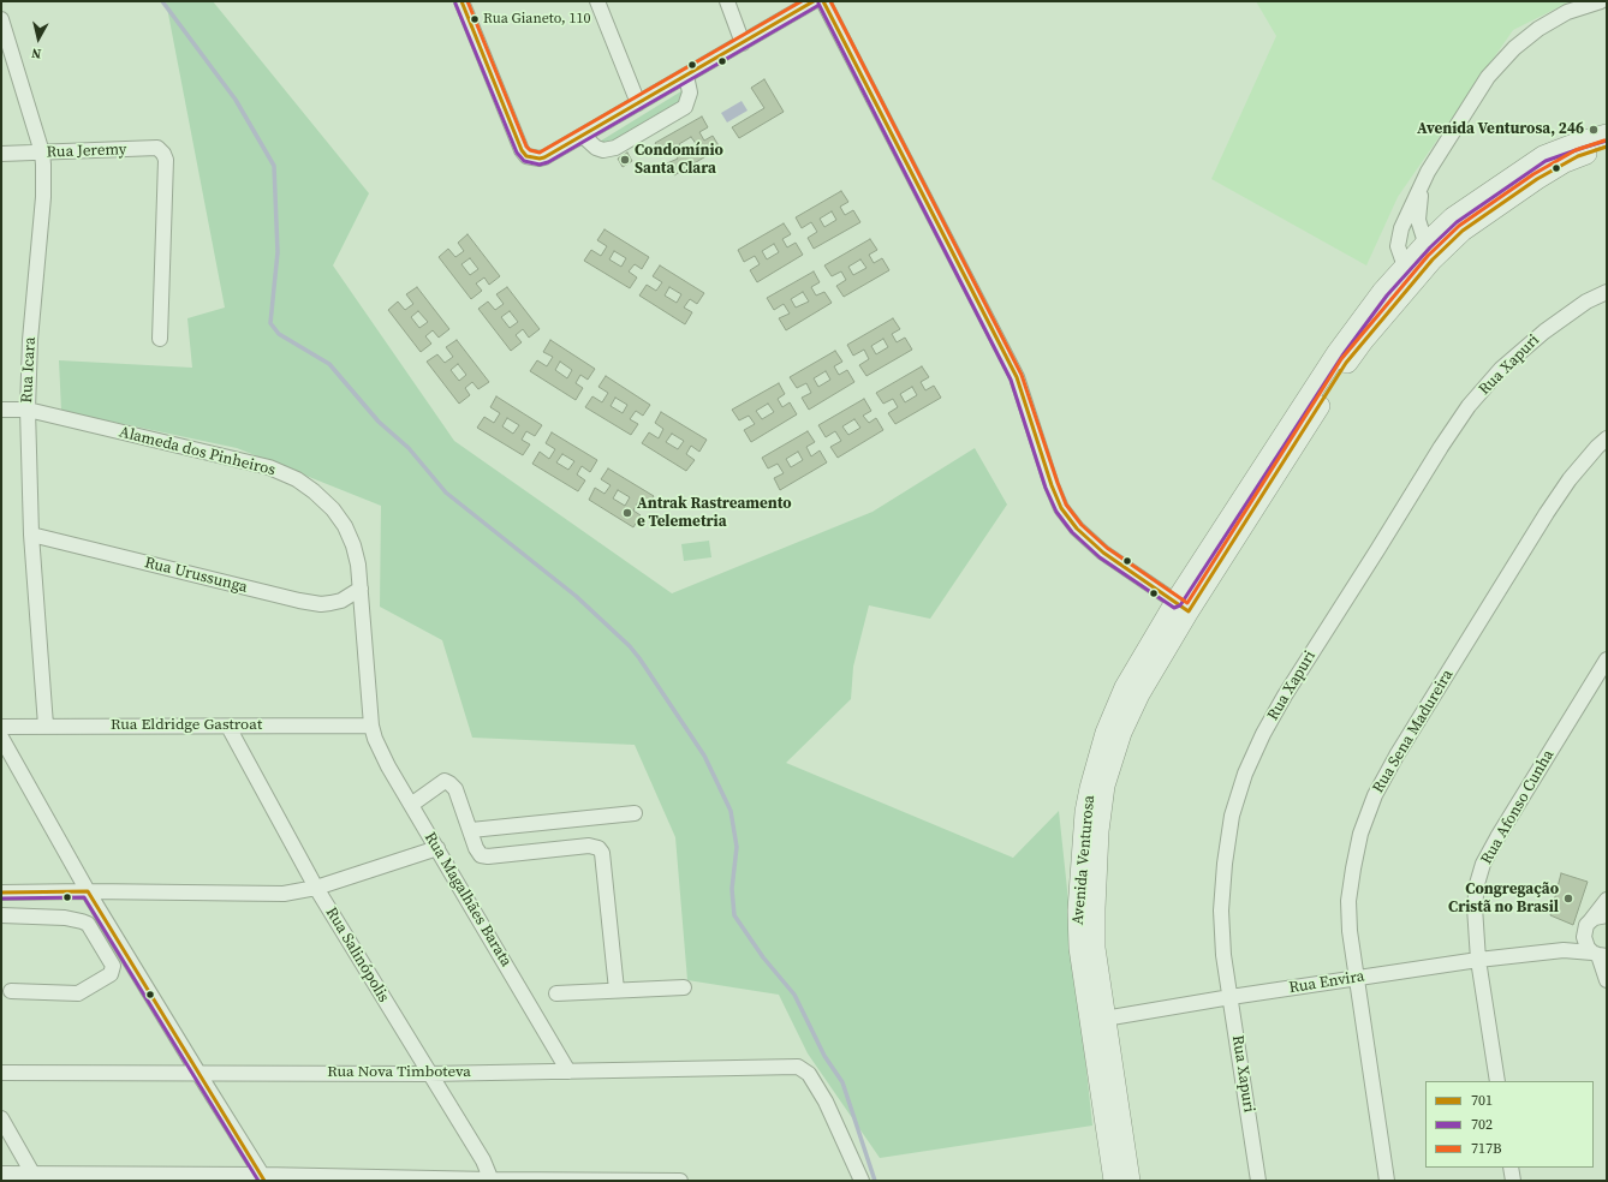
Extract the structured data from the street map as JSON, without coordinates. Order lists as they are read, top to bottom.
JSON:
{
  "streets": {
    "street": [
      "Rua Jeremy",
      "Rua Xapuri",
      "Rua Icara",
      "Alameda dos Pinheiros",
      "Rua Urussunga",
      "Rua Eldridge Gastroat",
      "Rua Sena Madureira",
      "Rua Afonso Cunha",
      "Avenida Venturosa",
      "Rua Magalhães Barata",
      "Rua Salinópolis",
      "Rua Envira",
      "Rua Nova Timboteva"
    ]
  },
  "crossings": [
    ["Rua Jeremy", "Rua Icara"],
    ["Rua Xapuri", "Rua Envira"],
    ["Rua Icara", "Alameda dos Pinheiros"],
    ["Rua Icara", "Rua Urussunga"],
    ["Rua Icara", "Rua Eldridge Gastroat"],
    ["Alameda dos Pinheiros", "Rua Urussunga"],
    ["Alameda dos Pinheiros", "Rua Eldridge Gastroat"],
    ["Alameda dos Pinheiros", "Rua Magalhães Barata"],
    ["Rua Eldridge Gastroat", "Rua Magalhães Barata"],
    ["Rua Eldridge Gastroat", "Rua Salinópolis"],
    ["Rua Sena Madureira", "Rua Envira"],
    ["Rua Afonso Cunha", "Rua Envira"],
    ["Avenida Venturosa", "Rua Envira"],
    ["Rua Magalhães Barata", "Rua Nova Timboteva"],
    ["Rua Salinópolis", "Rua Nova Timboteva"]
  ],
  "places": [
    "Rua Gianeto, 110",
    "Avenida Venturosa, 246",
    "Condomínio Santa Clara",
    "Antrak Rastreamento e Telemetria",
    "Congregação Cristã no Brasil"
  ],
  "lines": ["transit line 701", "transit line 717B", "transit line 702"],
  "legend": ["701", "702", "717B"],
  "north": "bottom"
}
